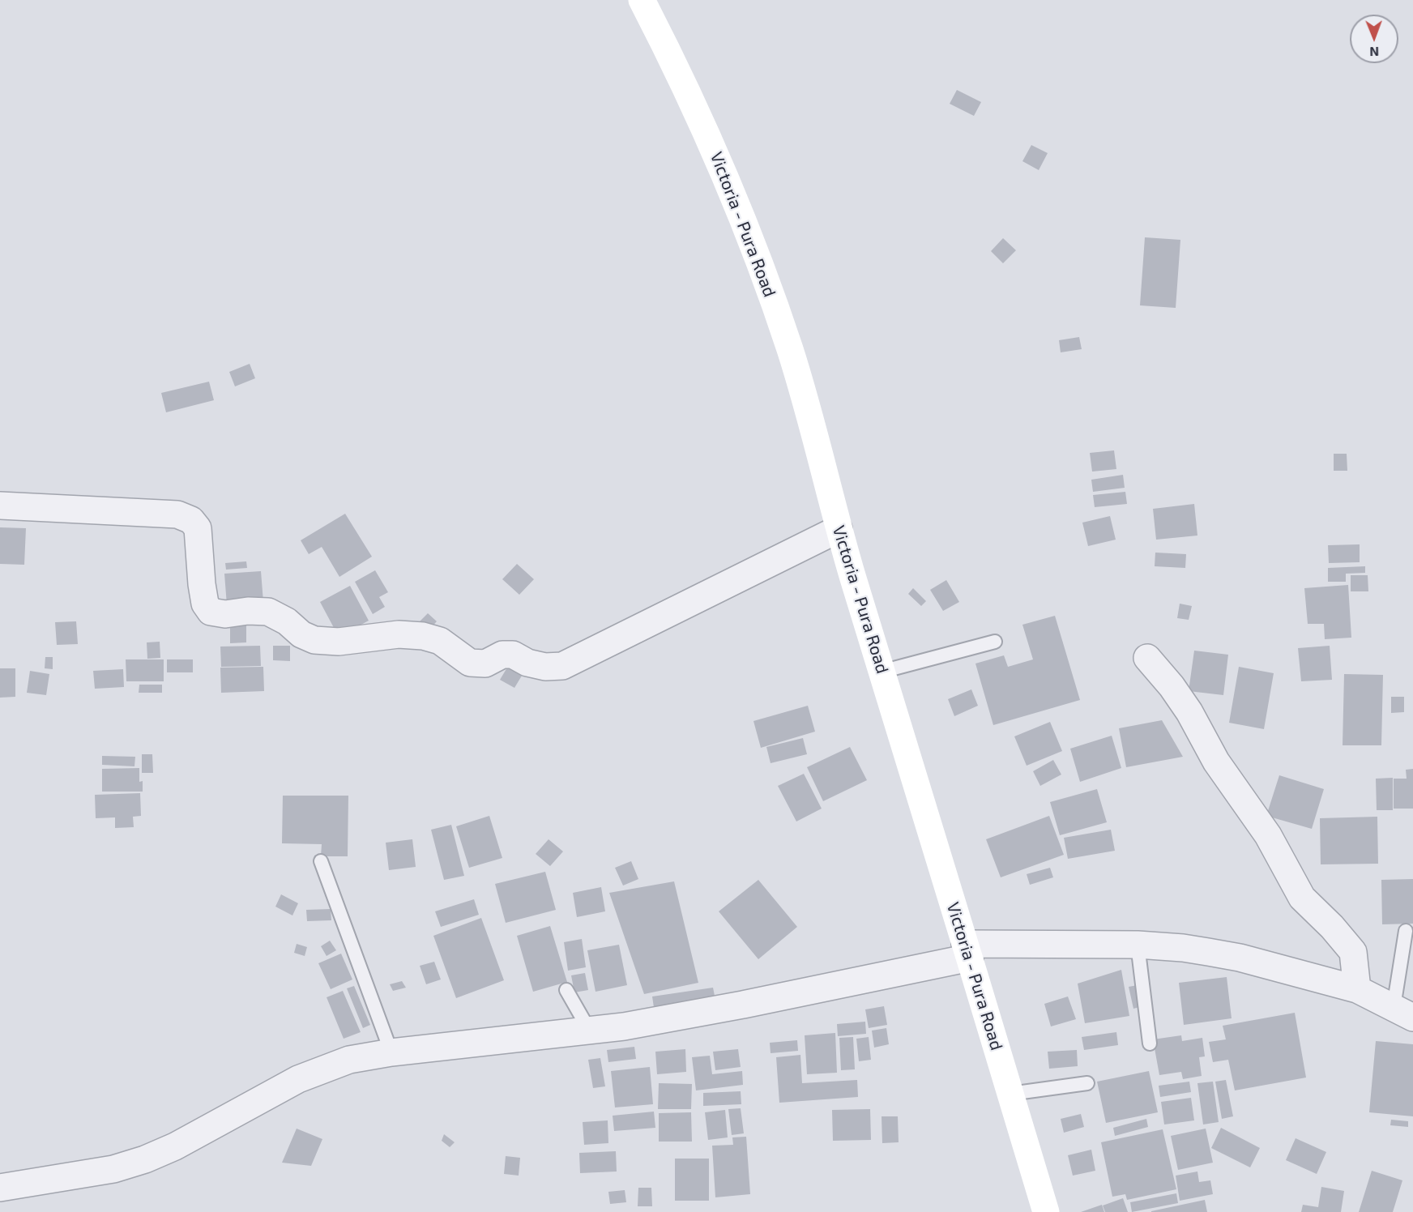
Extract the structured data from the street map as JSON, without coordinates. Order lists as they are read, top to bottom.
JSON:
{
  "streets": {
    "main road": ["Victoria - Pura Road"]
  },
  "north": "bottom"
}
